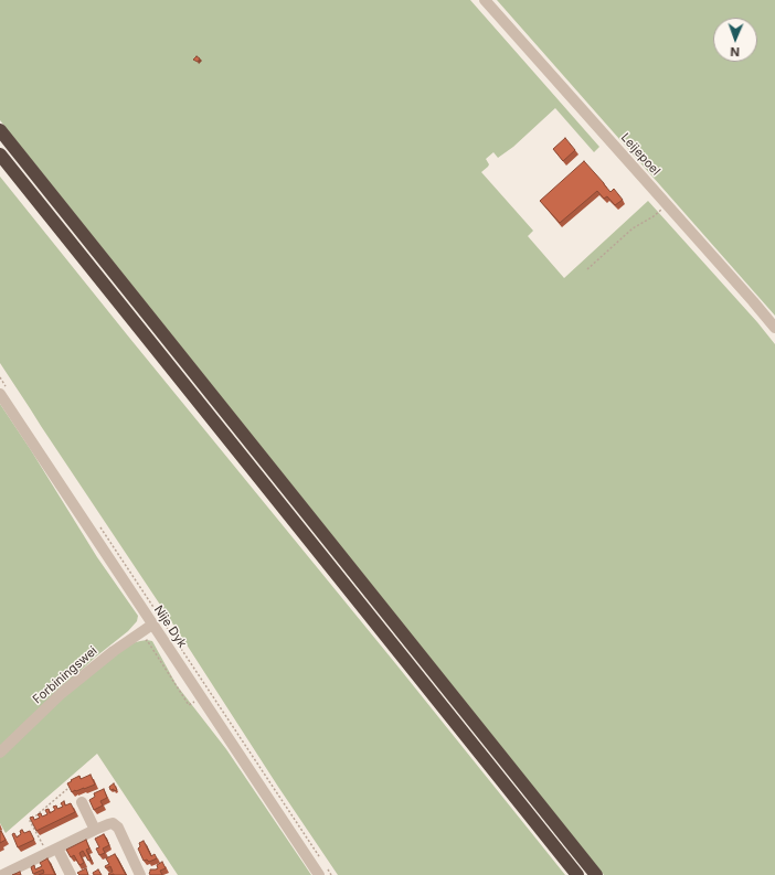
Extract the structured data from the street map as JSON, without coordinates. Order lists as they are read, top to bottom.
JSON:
{
  "streets": {
    "street": ["Leijepoel", "Nije Dyk", "Forbiningswei"]
  },
  "crossings": [
    ["Nije Dyk", "Forbiningswei"]
  ],
  "north": "bottom"
}
